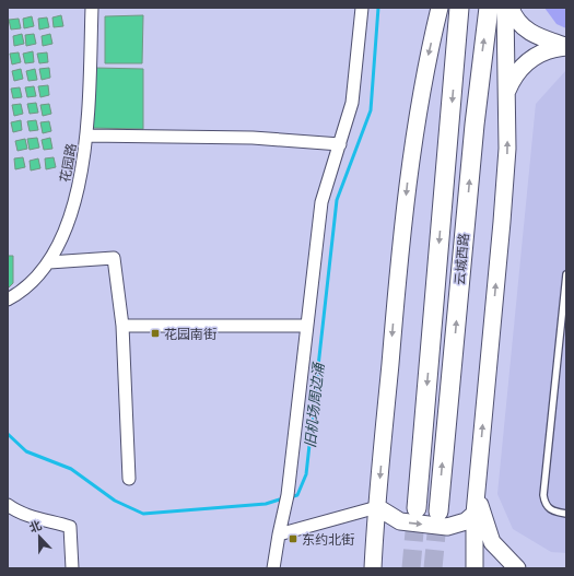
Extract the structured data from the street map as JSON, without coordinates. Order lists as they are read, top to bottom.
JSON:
{
  "streets": {
    "main road": ["云城西路"],
    "street": ["花园路"]
  },
  "water": ["旧机场周边涌"],
  "places": {
    "transit": ["花园南街", "东约北街"]
  },
  "north": "top"
}
